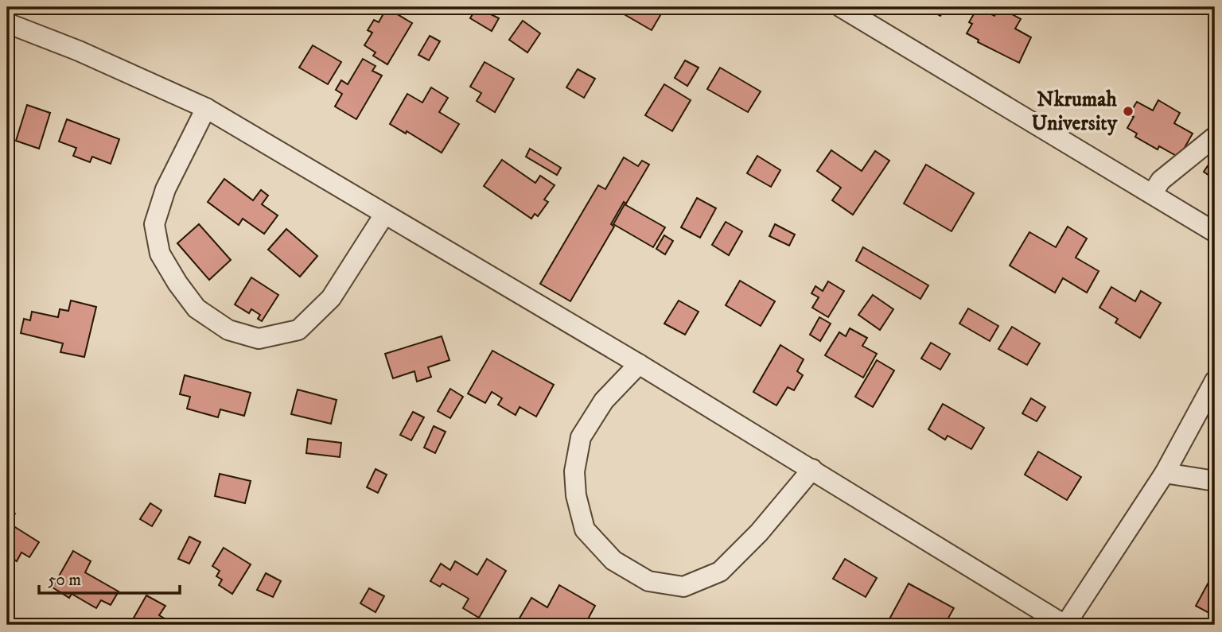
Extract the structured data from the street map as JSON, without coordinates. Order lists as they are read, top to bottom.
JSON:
{
  "places": ["Nkrumah University"],
  "scale_bar": "50 m"
}
